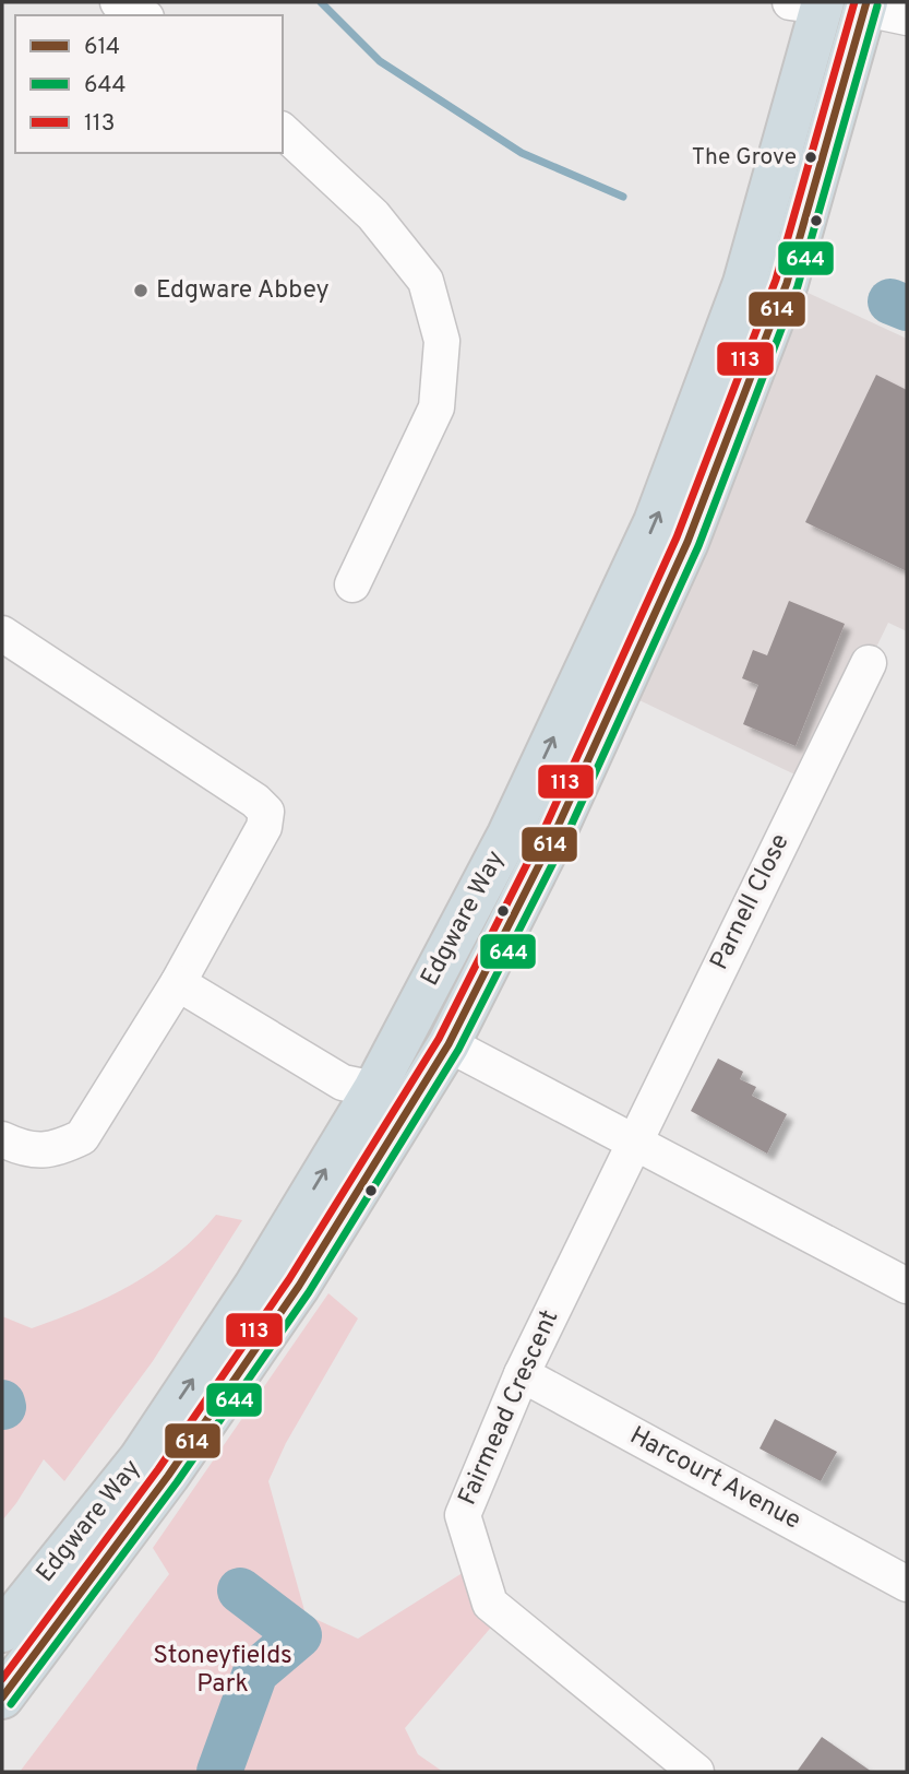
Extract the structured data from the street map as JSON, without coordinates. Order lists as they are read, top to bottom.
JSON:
{
  "streets": {
    "highway": ["Edgware Way"],
    "street": ["Parnell Close", "Fairmead Crescent", "Harcourt Avenue"]
  },
  "crossings": [
    ["Parnell Close", "Fairmead Crescent"],
    ["Fairmead Crescent", "Harcourt Avenue"]
  ],
  "parks": ["Stoneyfields Park"],
  "places": ["The Grove", "Edgware Abbey"],
  "lines": ["transit line 614", "transit line 113", "transit line 644"],
  "legend": ["614", "644", "113"]
}
